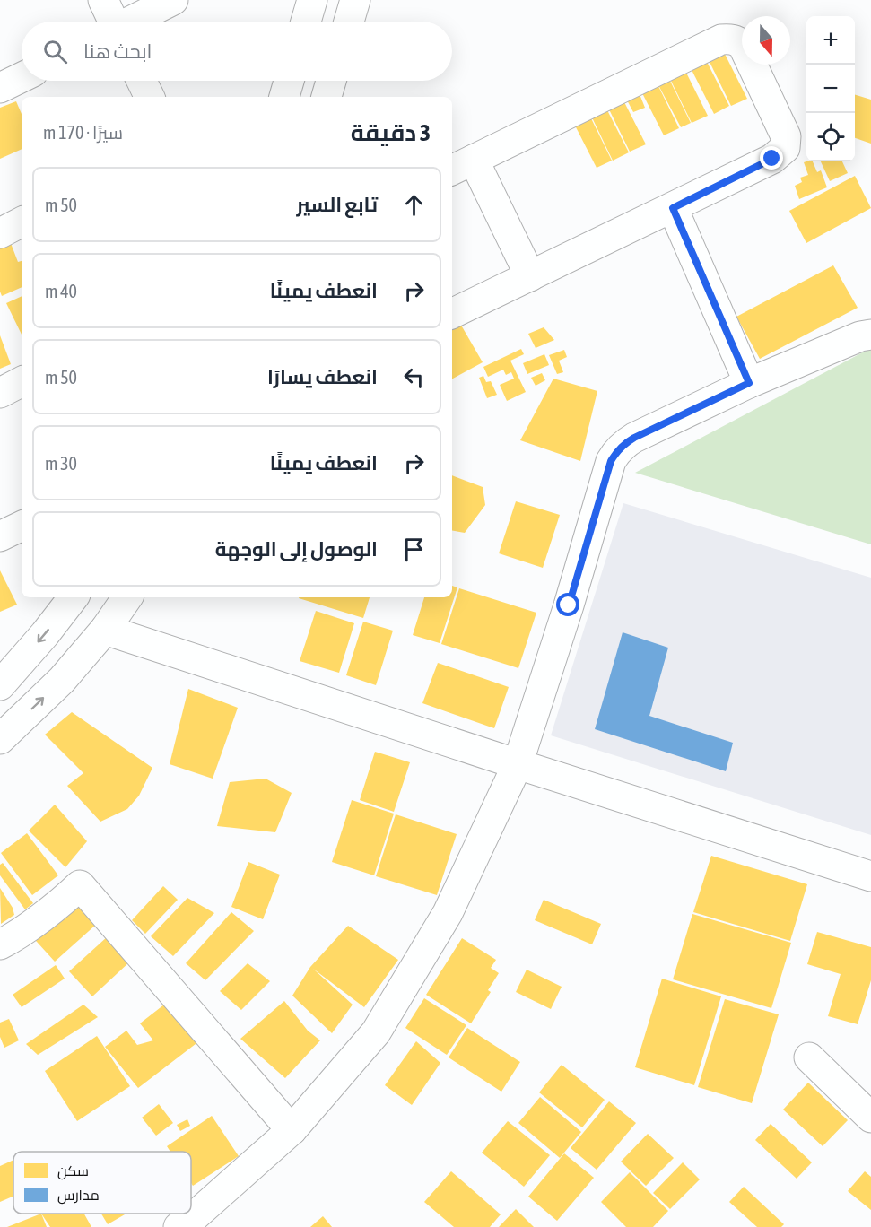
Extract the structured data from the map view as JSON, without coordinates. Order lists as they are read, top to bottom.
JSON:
{
  "legend": ["سكن", "مدارس"],
  "north": "bottom",
  "page": {
    "map_buttons": ["+", "−"],
    "search": "ابحث هنا",
    "heading": ["3 دقيقة", "سيرًا · 170 m"],
    "list": [
      ["تابع السير", "50 m"],
      ["انعطف يمينًا", "40 m"],
      ["انعطف يسارًا", "50 m"],
      ["انعطف يمينًا", "30 m"],
      "الوصول إلى الوجهة"
    ]
  }
}
